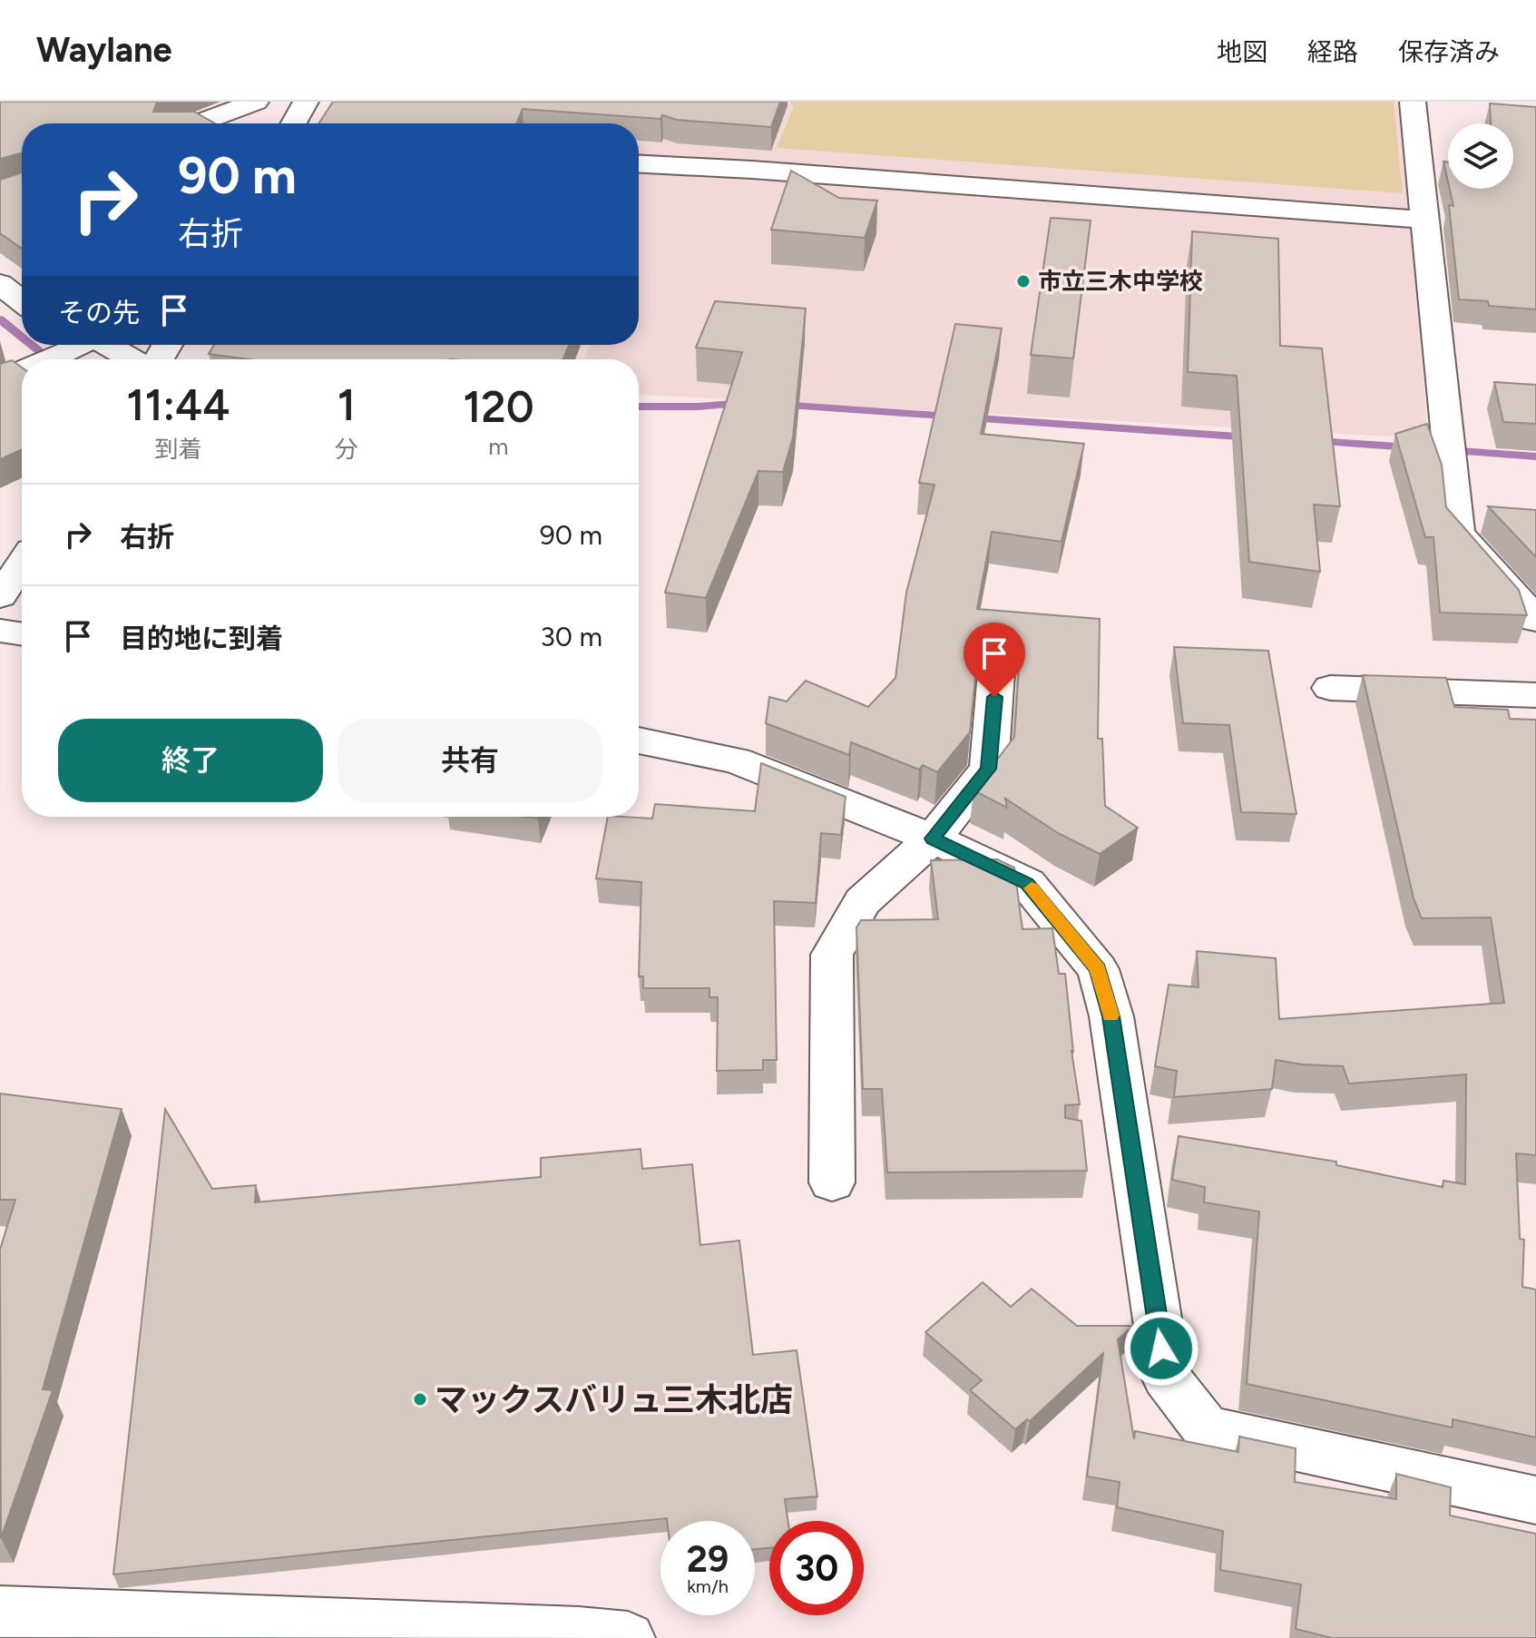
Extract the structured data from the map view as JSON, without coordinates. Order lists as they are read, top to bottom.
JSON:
{
  "places": ["市立三木中学校", "マックスバリュ三木北店"],
  "page": {
    "header": "Waylane",
    "nav": ["地図", "経路", "保存済み"],
    "turn": ["90 m", "右折"],
    "then": "その先",
    "eta": [
      "11:44",
      "到着",
      "1",
      "分",
      "120",
      "m"
    ],
    "list": [
      {
        "name": "右折",
        "value": "90 m"
      },
      {
        "name": "目的地に到着",
        "value": "30 m"
      }
    ],
    "buttons": ["終了", "共有"],
    "speed": "29 km/h",
    "limit": "30"
  }
}
